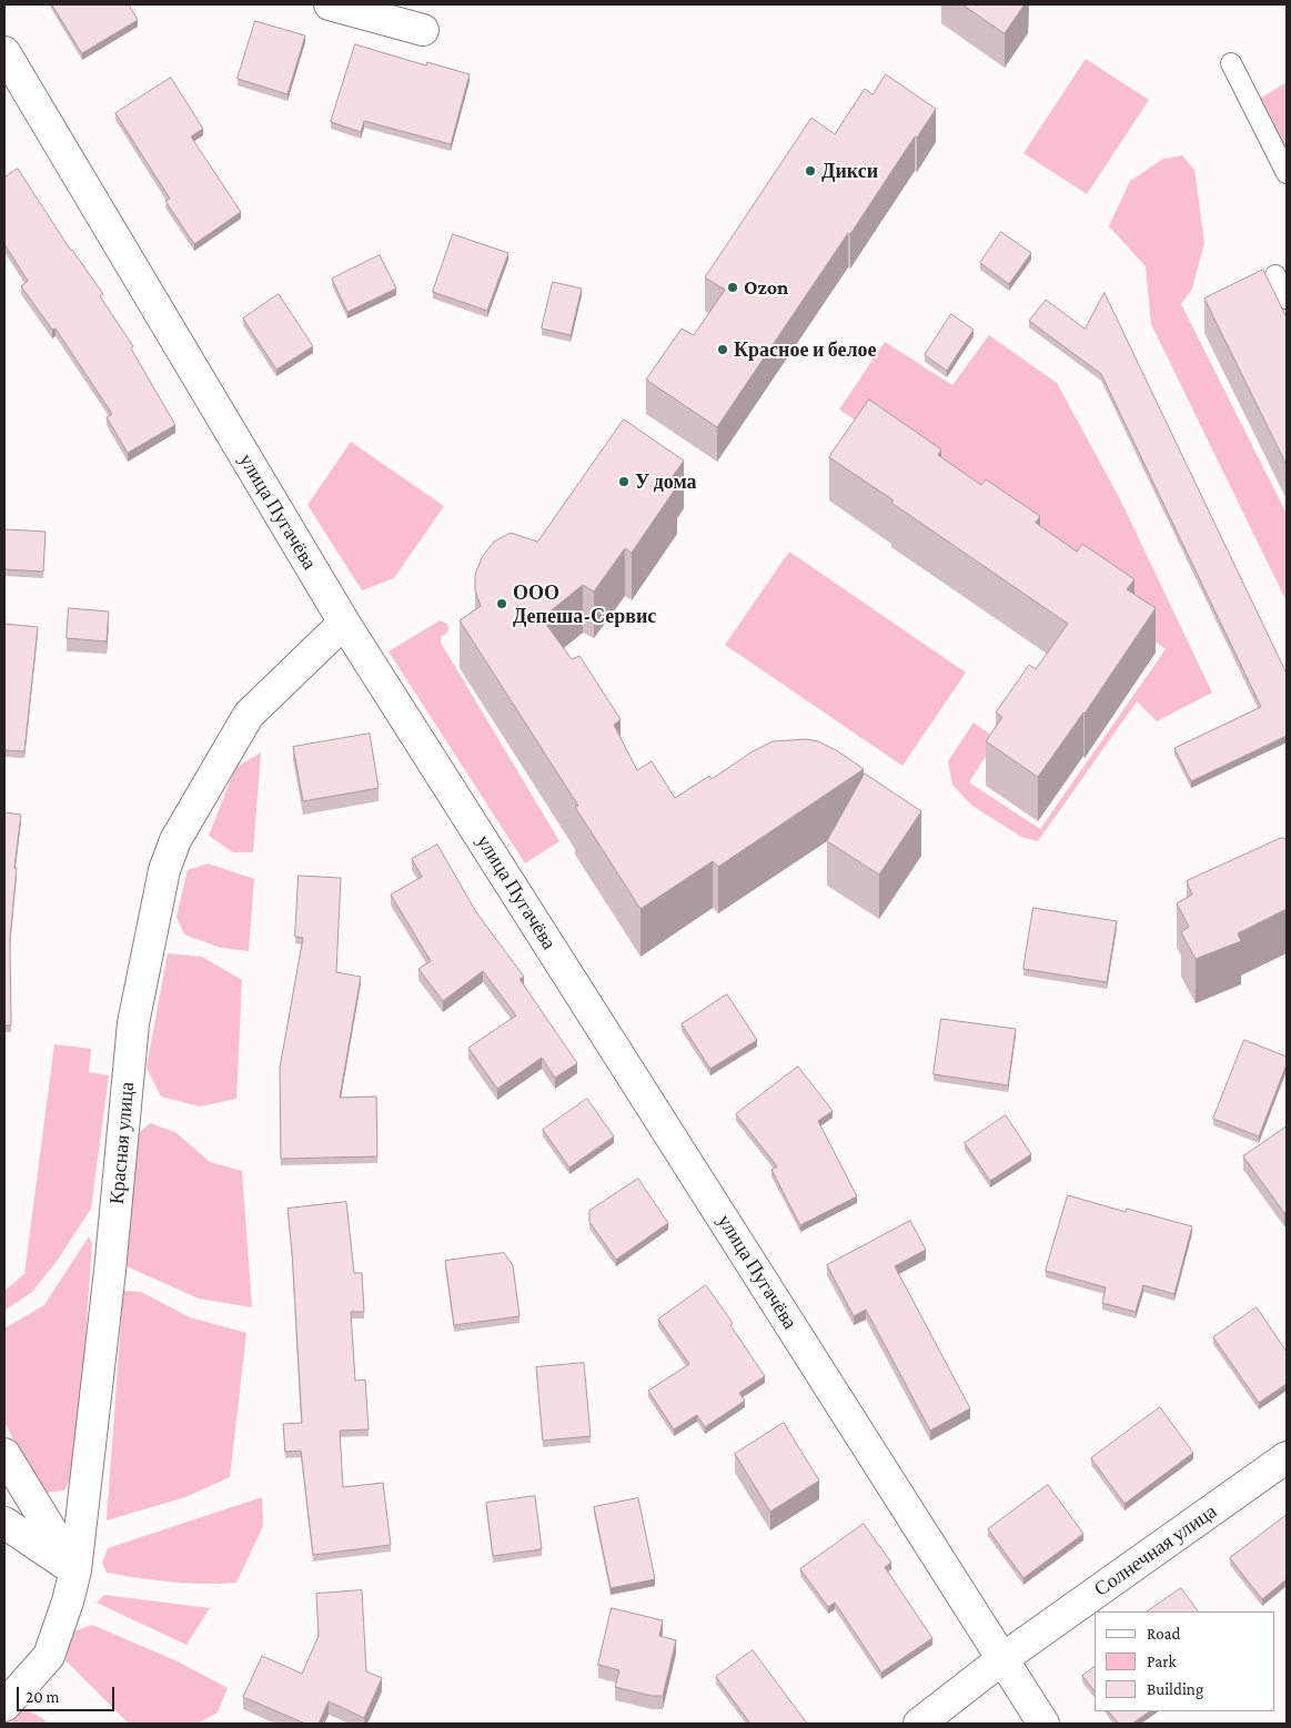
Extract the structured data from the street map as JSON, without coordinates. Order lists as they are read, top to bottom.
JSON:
{
  "streets": {
    "street": ["улица Пугачёва", "Красная улица", "Солнечная улица"]
  },
  "crossings": [
    ["улица Пугачёва", "Красная улица"],
    ["улица Пугачёва", "Солнечная улица"]
  ],
  "places": [
    "Дикси",
    "Ozon",
    "Красное и белое",
    "У дома",
    "ООО Депеша-Сервис"
  ],
  "legend": ["Road", "Park", "Building"],
  "scale_bar": "20 m"
}
